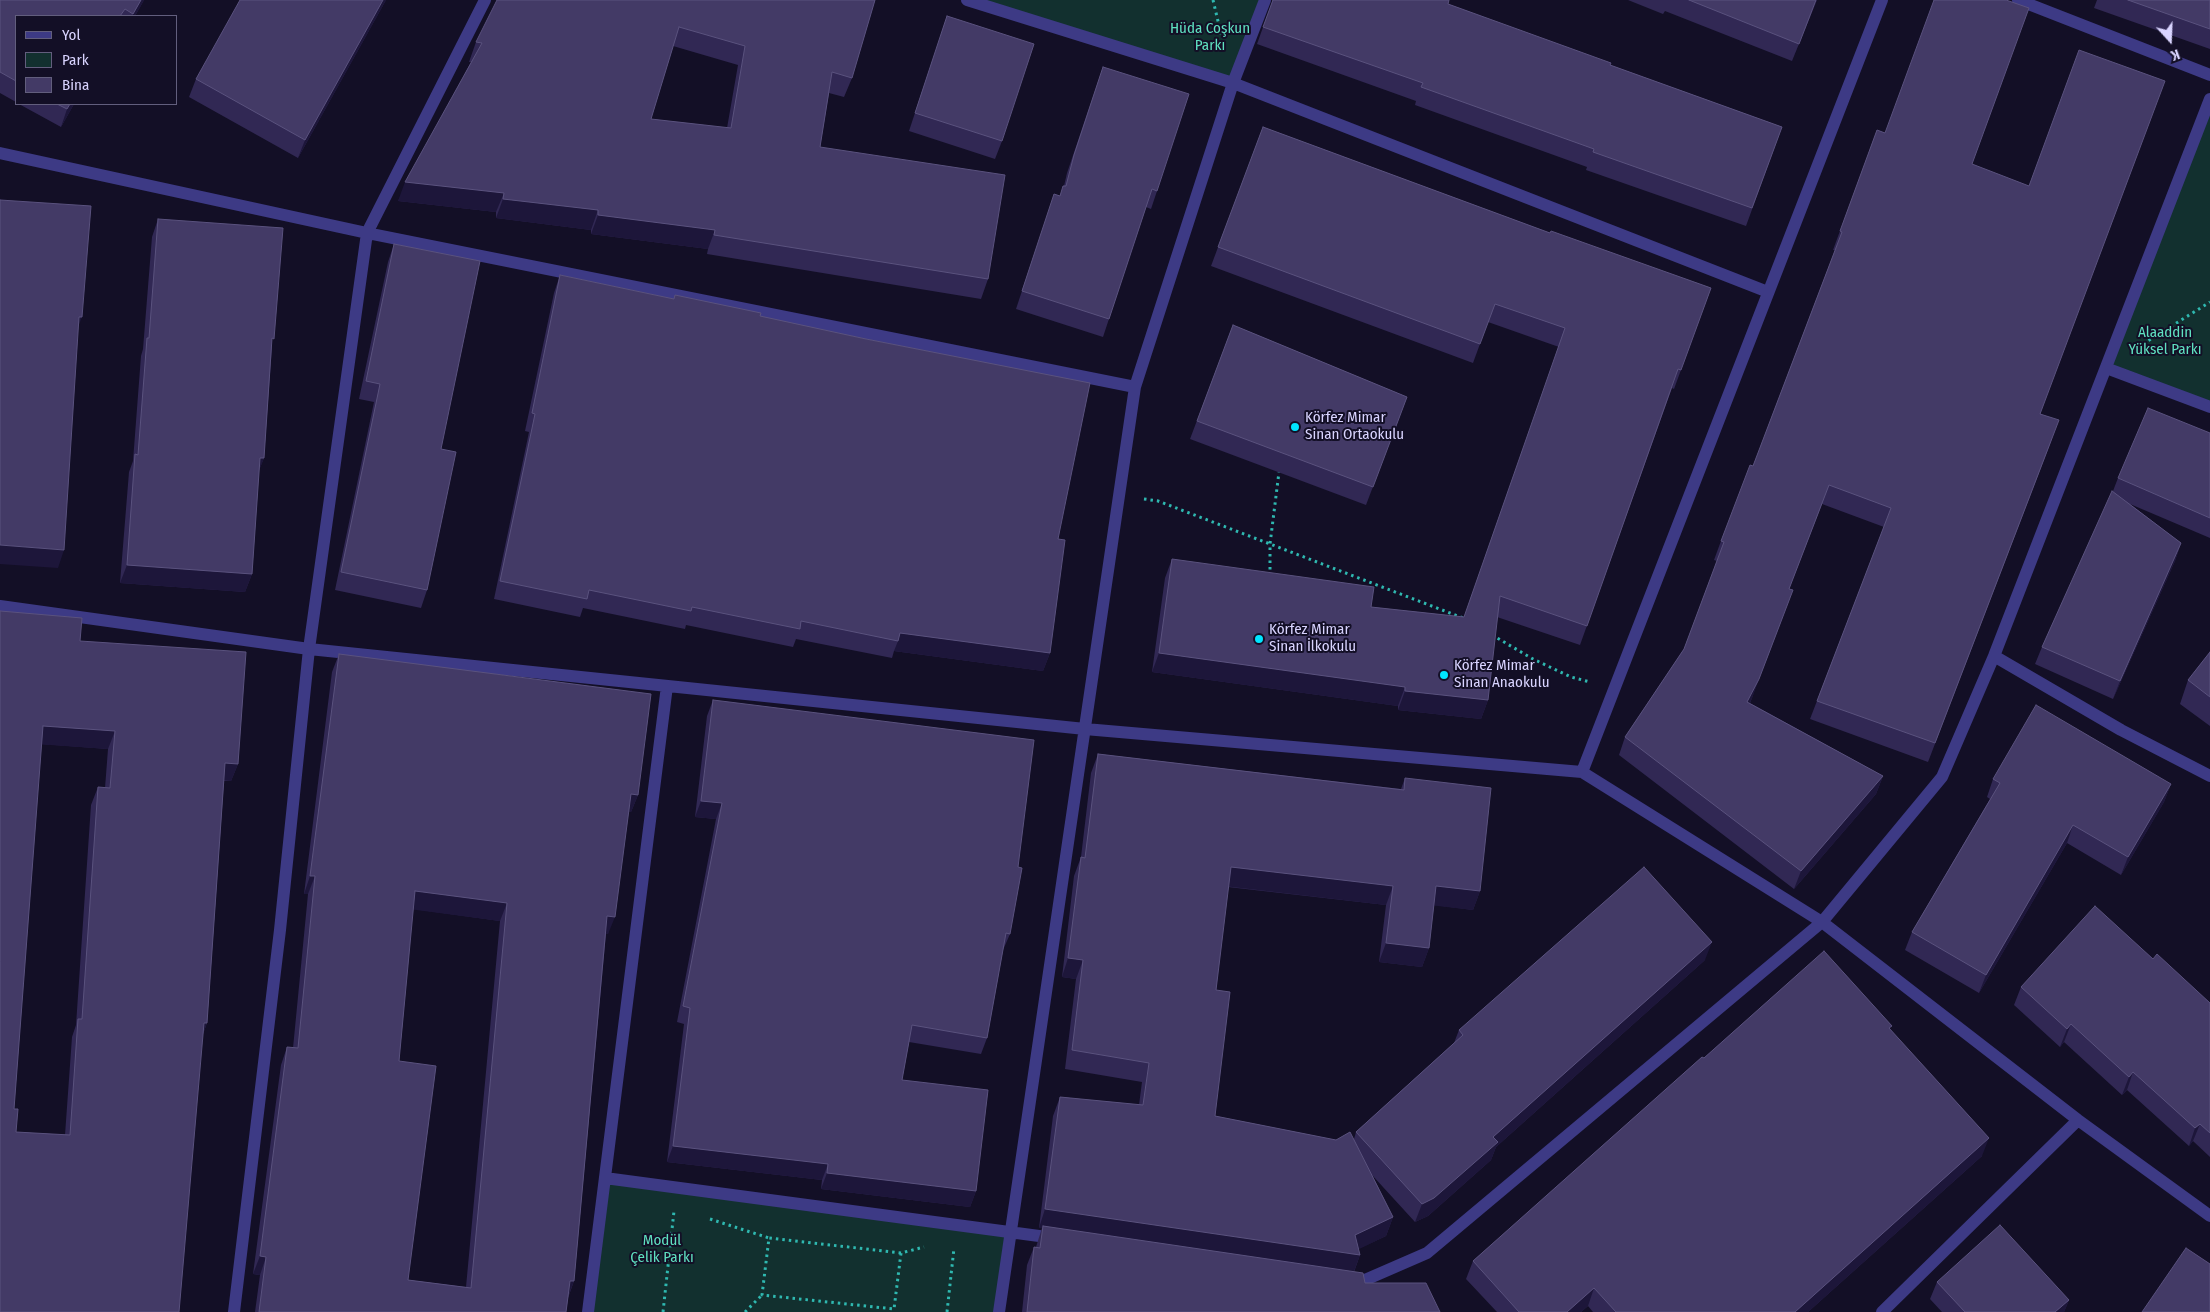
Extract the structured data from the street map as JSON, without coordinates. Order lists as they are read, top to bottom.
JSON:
{
  "parks": ["Hüda Coşkun Parkı", "Alaaddin Yüksel Parkı", "Modül Çelik Parkı"],
  "places": ["Körfez Mimar Sinan Ortaokulu", "Körfez Mimar Sinan İlkokulu", "Körfez Mimar Sinan Anaokulu"],
  "legend": ["Yol", "Park", "Bina"],
  "north": "bottom"
}
